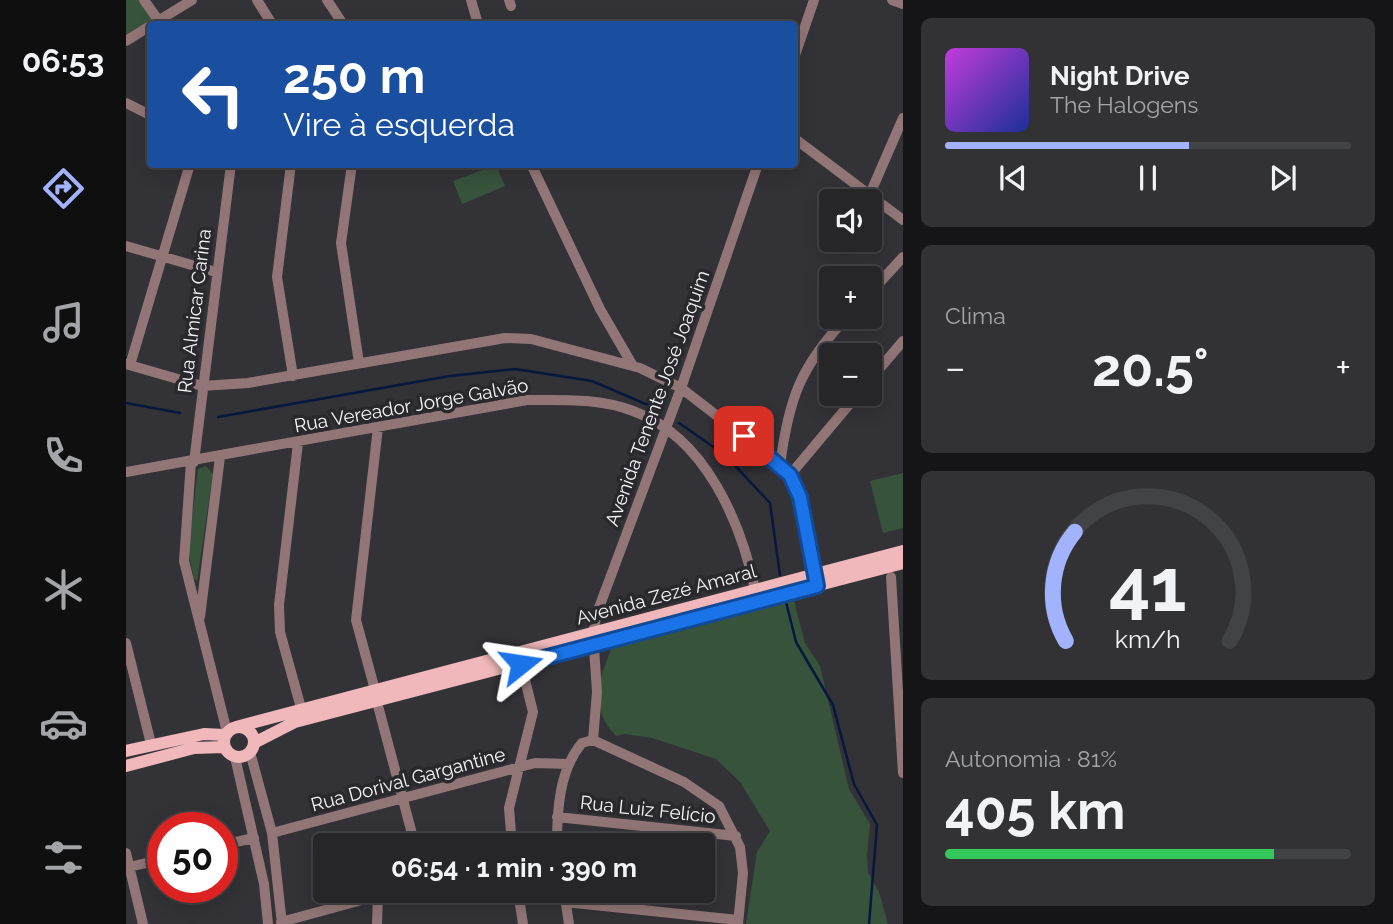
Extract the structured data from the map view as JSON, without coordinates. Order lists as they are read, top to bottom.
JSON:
{
  "streets": {
    "main road": ["Avenida Zezé Amaral"],
    "street": [
      "Rua Almicar Carina",
      "Avenida Tenente José Joaquim",
      "Rua Vereador Jorge Galvão",
      "Rua Dorival Gargantine",
      "Rua Luiz Felício"
    ]
  },
  "crossings": [
    ["Rua Almicar Carina", "Rua Vereador Jorge Galvão"],
    ["Rua Almicar Carina", "Avenida Zezé Amaral"],
    ["Avenida Tenente José Joaquim", "Rua Vereador Jorge Galvão"],
    ["Avenida Tenente José Joaquim", "Avenida Zezé Amaral"],
    ["Rua Vereador Jorge Galvão", "Avenida Zezé Amaral"]
  ],
  "page": {
    "tabs": "06:53",
    "turn": ["250 m", "Vire à esquerda"],
    "song": ["Night Drive", "The Halogens"],
    "map_buttons": ["+", "−"],
    "tile": [
      "Clima",
      ["Autonomia · 81%", "405 km"]
    ],
    "heat": ["−", "20.5°", "+"],
    "limit": "50",
    "trip": "06:54 · 1 min · 390 m",
    "gauge": ["41", "km/h"]
  }
}
